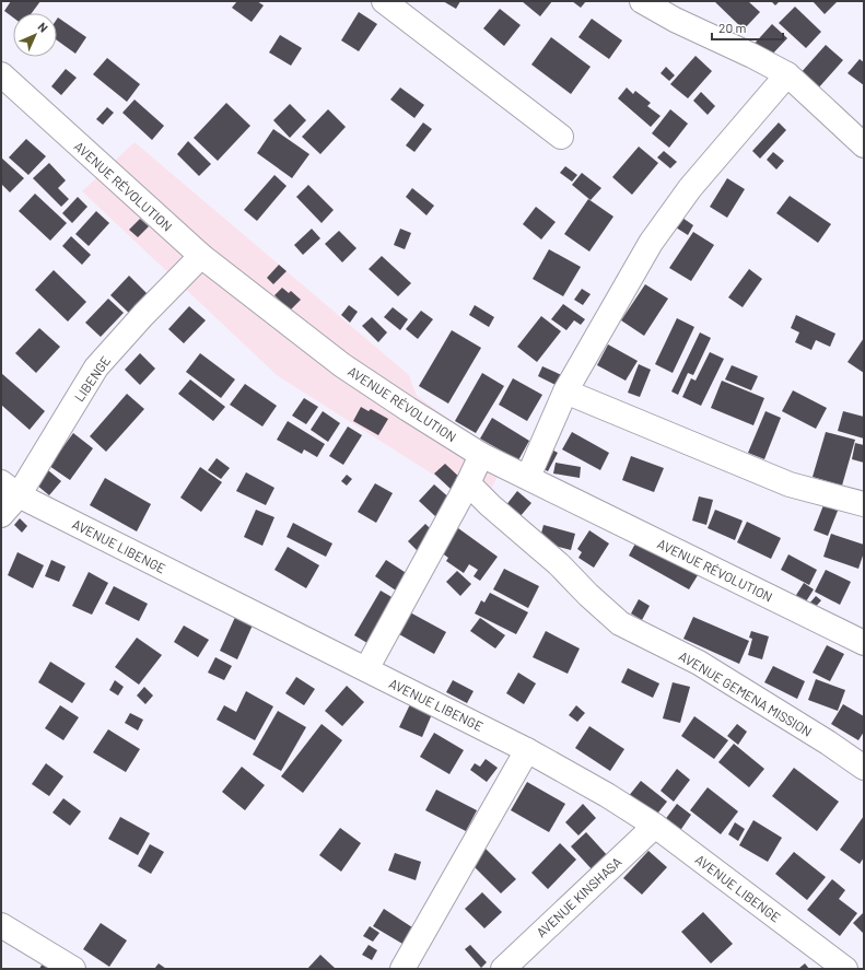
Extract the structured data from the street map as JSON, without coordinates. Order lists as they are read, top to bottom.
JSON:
{
  "streets": {
    "street": [
      "AVENUE RÉVOLUTION",
      "LIBENGE",
      "AVENUE LIBENGE",
      "AVENUE GEMENA MISSION",
      "AVENUE KINSHASA"
    ]
  },
  "crossings": [
    ["AVENUE RÉVOLUTION", "LIBENGE"],
    ["LIBENGE", "AVENUE LIBENGE"],
    ["AVENUE LIBENGE", "AVENUE KINSHASA"]
  ],
  "scale_bar": "20 m",
  "north": "top right"
}
